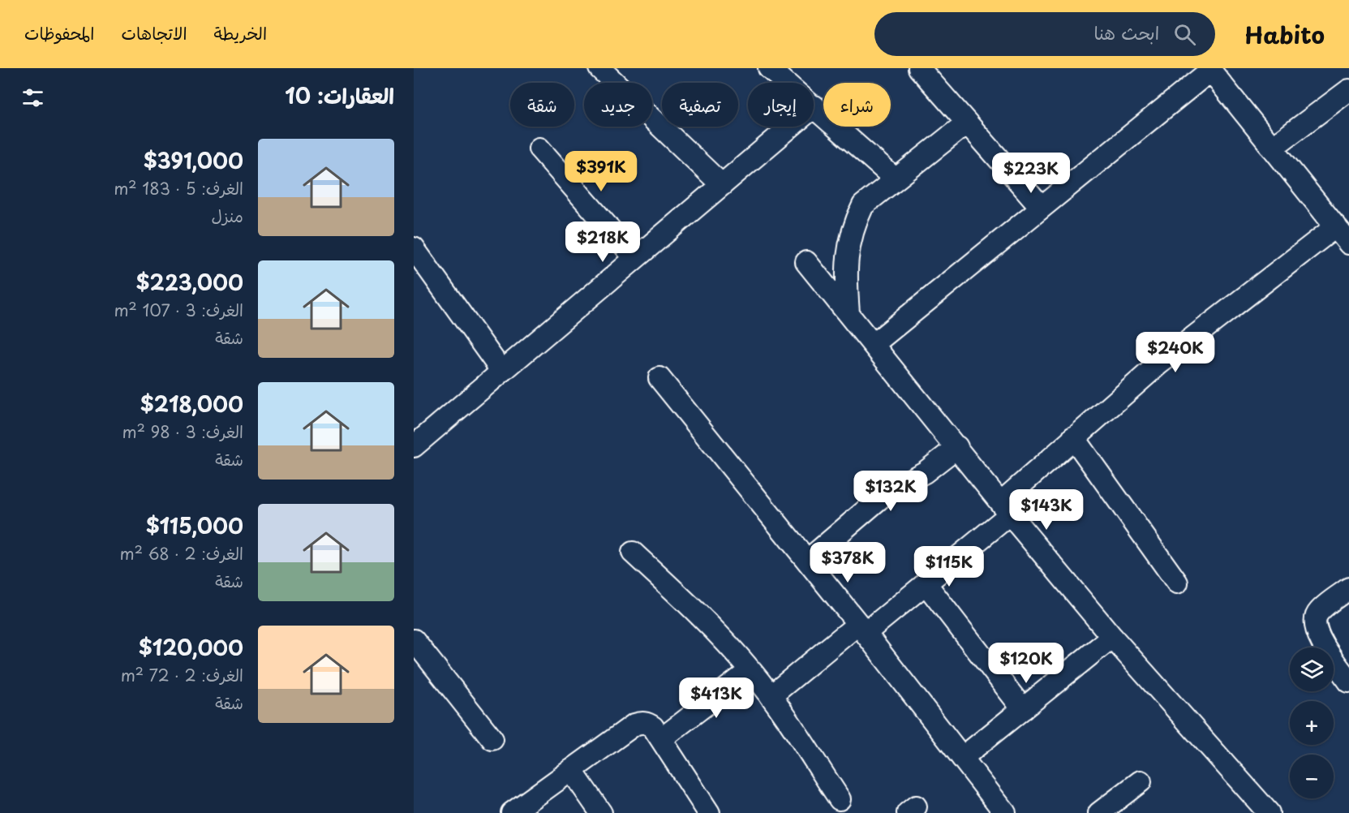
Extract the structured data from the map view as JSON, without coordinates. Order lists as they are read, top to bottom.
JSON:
{
  "page": {
    "header": "Habito",
    "search": "ابحث هنا",
    "nav": ["الخريطة", "الاتجاهات", "المحفوظات"],
    "heading": "العقارات: 10",
    "chip": [
      "شراء",
      "إيجار",
      "تصفية",
      "جديد",
      "شقة"
    ],
    "list": [
      {
        "name": "$391,000",
        "note": "الغرف: 5 · 183 m² · منزل"
      },
      {
        "name": "$223,000",
        "note": "الغرف: 3 · 107 m² · شقة"
      },
      {
        "name": "$218,000",
        "note": "الغرف: 3 · 98 m² · شقة"
      },
      {
        "name": "$115,000",
        "note": "الغرف: 2 · 68 m² · شقة"
      },
      {
        "name": "$120,000",
        "note": "الغرف: 2 · 72 m² · شقة"
      }
    ],
    "price": [
      "$391K",
      "$223K",
      "$218K",
      "$240K",
      "$132K",
      "$143K",
      "$378K",
      "$115K",
      "$120K",
      "$413K"
    ],
    "map_buttons": ["+", "−"]
  }
}
